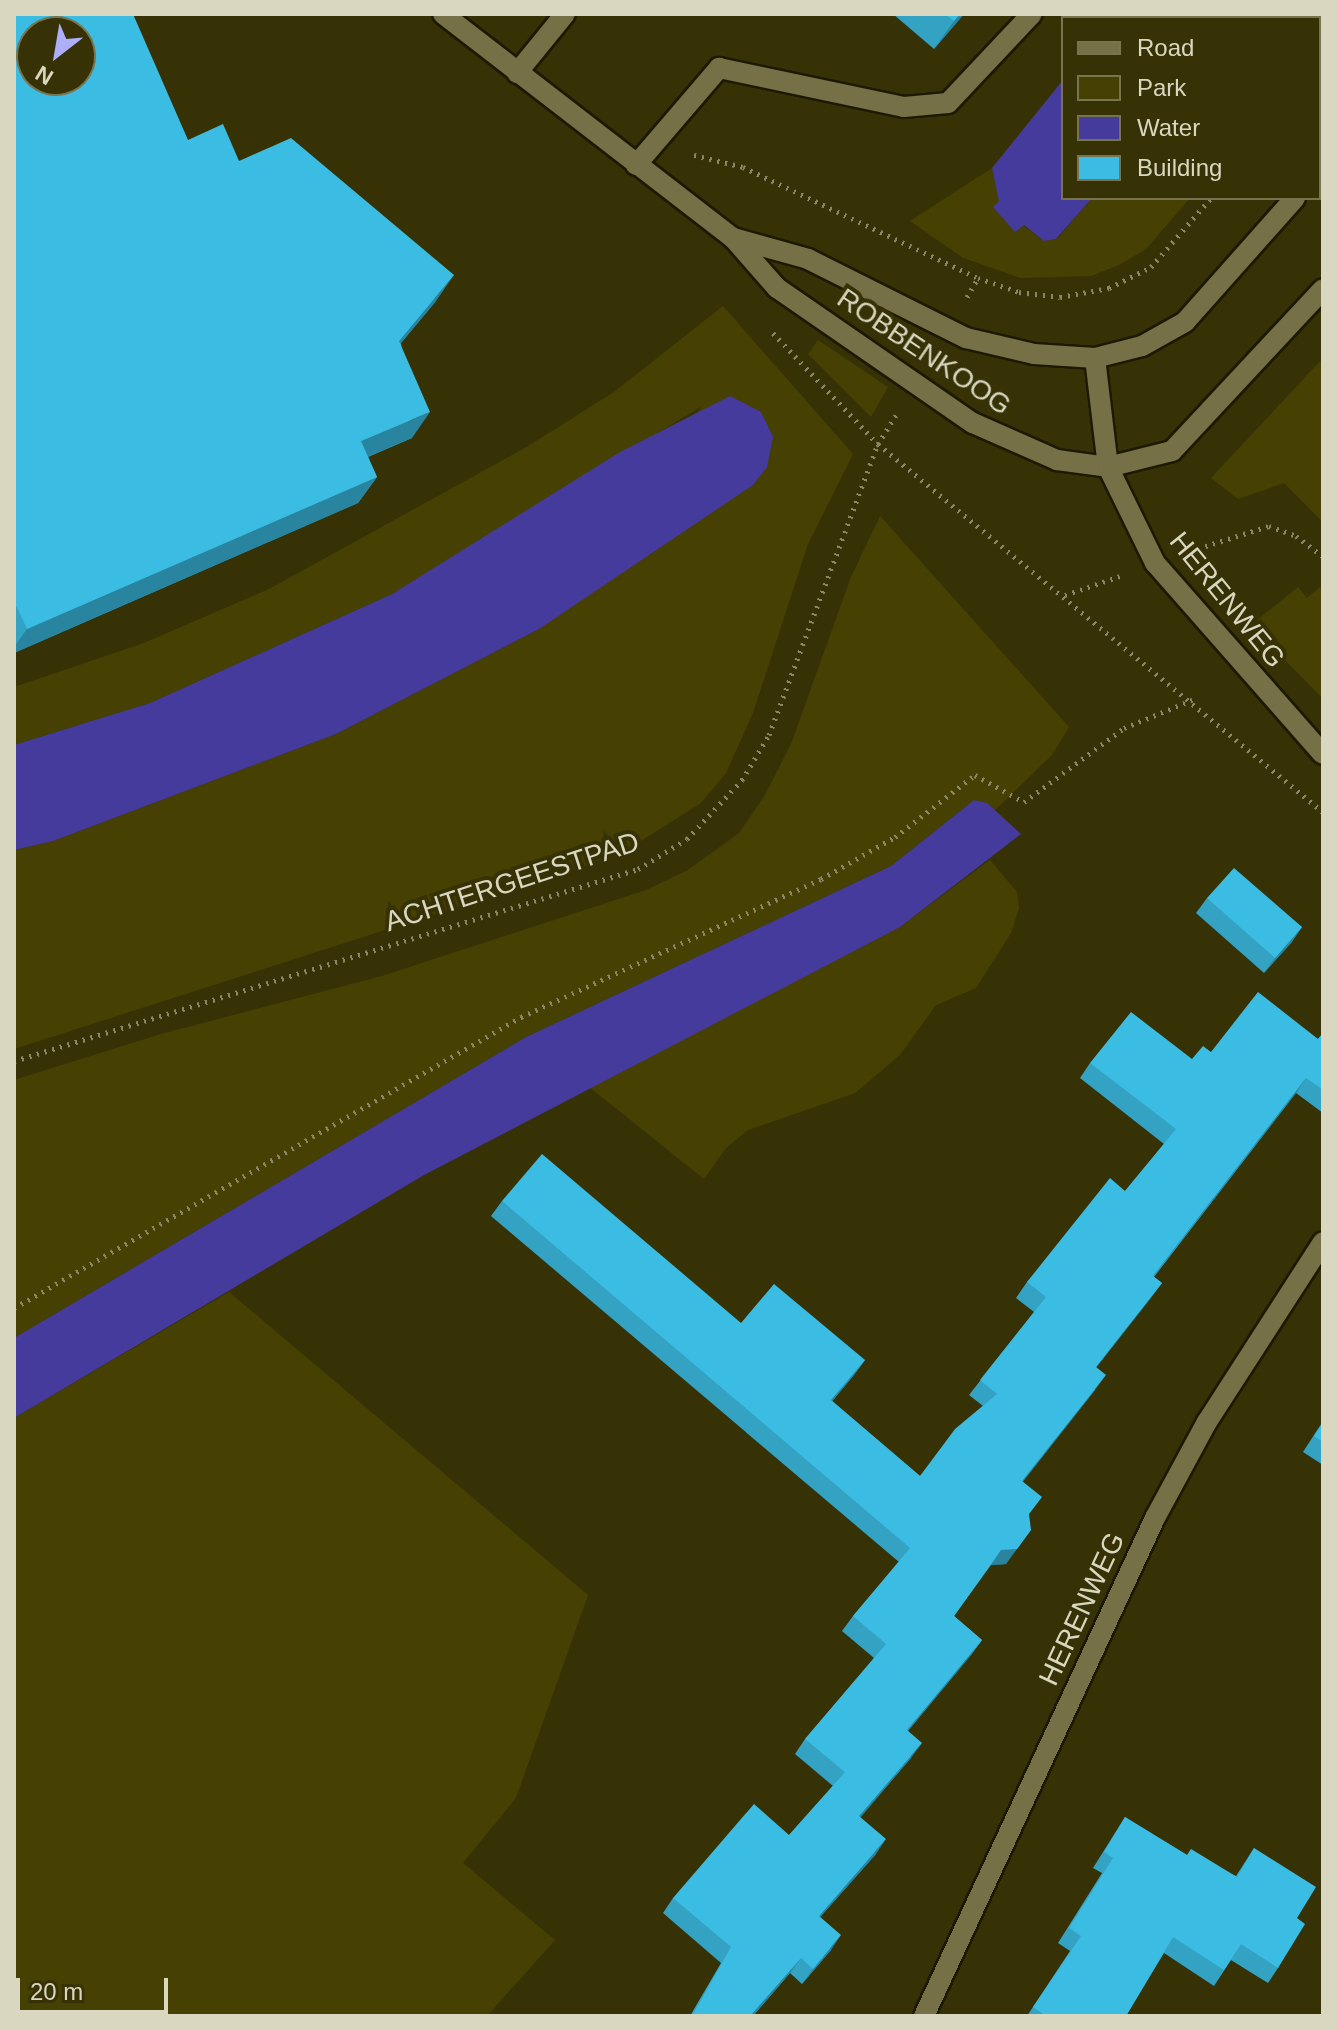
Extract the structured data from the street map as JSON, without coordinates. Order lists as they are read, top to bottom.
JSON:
{
  "streets": {
    "street": ["ROBBENKOOG", "HERENWEG"],
    "path": ["ACHTERGEESTPAD"]
  },
  "crossings": [
    ["ROBBENKOOG", "HERENWEG"],
    ["ROBBENKOOG", "ACHTERGEESTPAD"]
  ],
  "legend": [
    "Road",
    "Park",
    "Water",
    "Building"
  ],
  "scale_bar": "20 m",
  "north": "bottom left"
}
